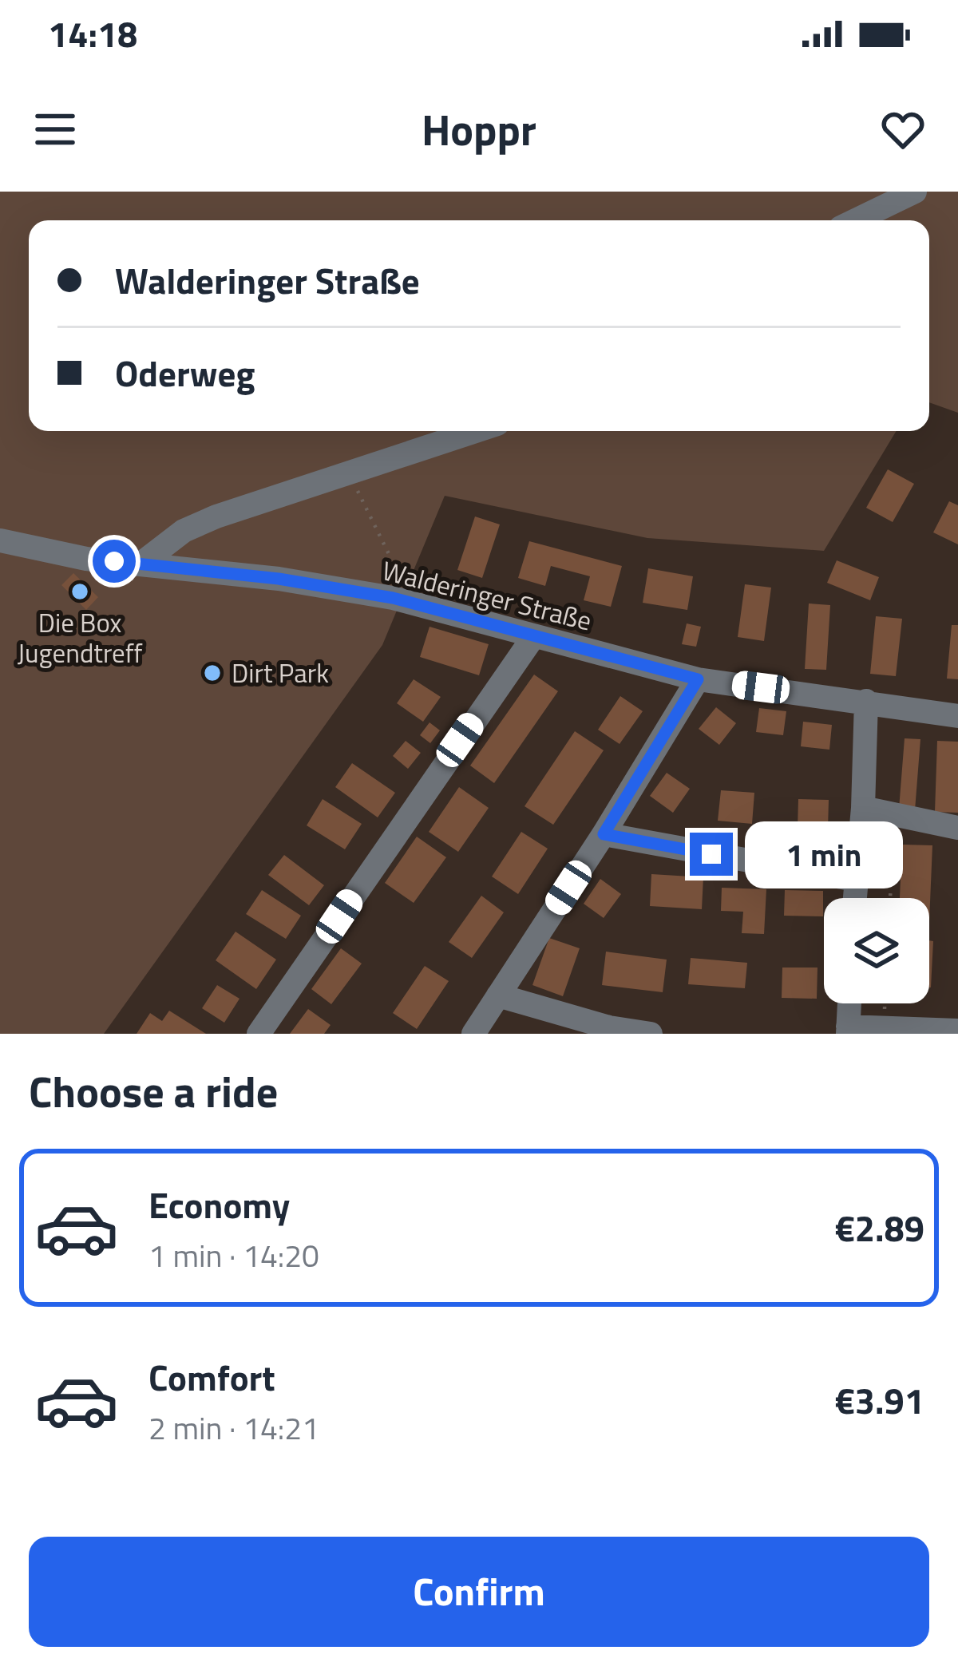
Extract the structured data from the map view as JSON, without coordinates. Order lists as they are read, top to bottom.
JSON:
{
  "streets": {
    "street": ["Walderinger Straße"]
  },
  "places": ["Die Box Jugendtreff", "Dirt Park"],
  "page": {
    "status": "14:18",
    "header": "Hoppr",
    "banner": ["Walderinger Straße", "Oderweg"],
    "bubble": "1 min",
    "heading": "Choose a ride",
    "list": [
      {
        "name": "Economy",
        "note": "1 min · 14:20",
        "value": "€2.89"
      },
      {
        "name": "Comfort",
        "note": "2 min · 14:21",
        "value": "€3.91"
      }
    ],
    "buttons": "Confirm"
  }
}
